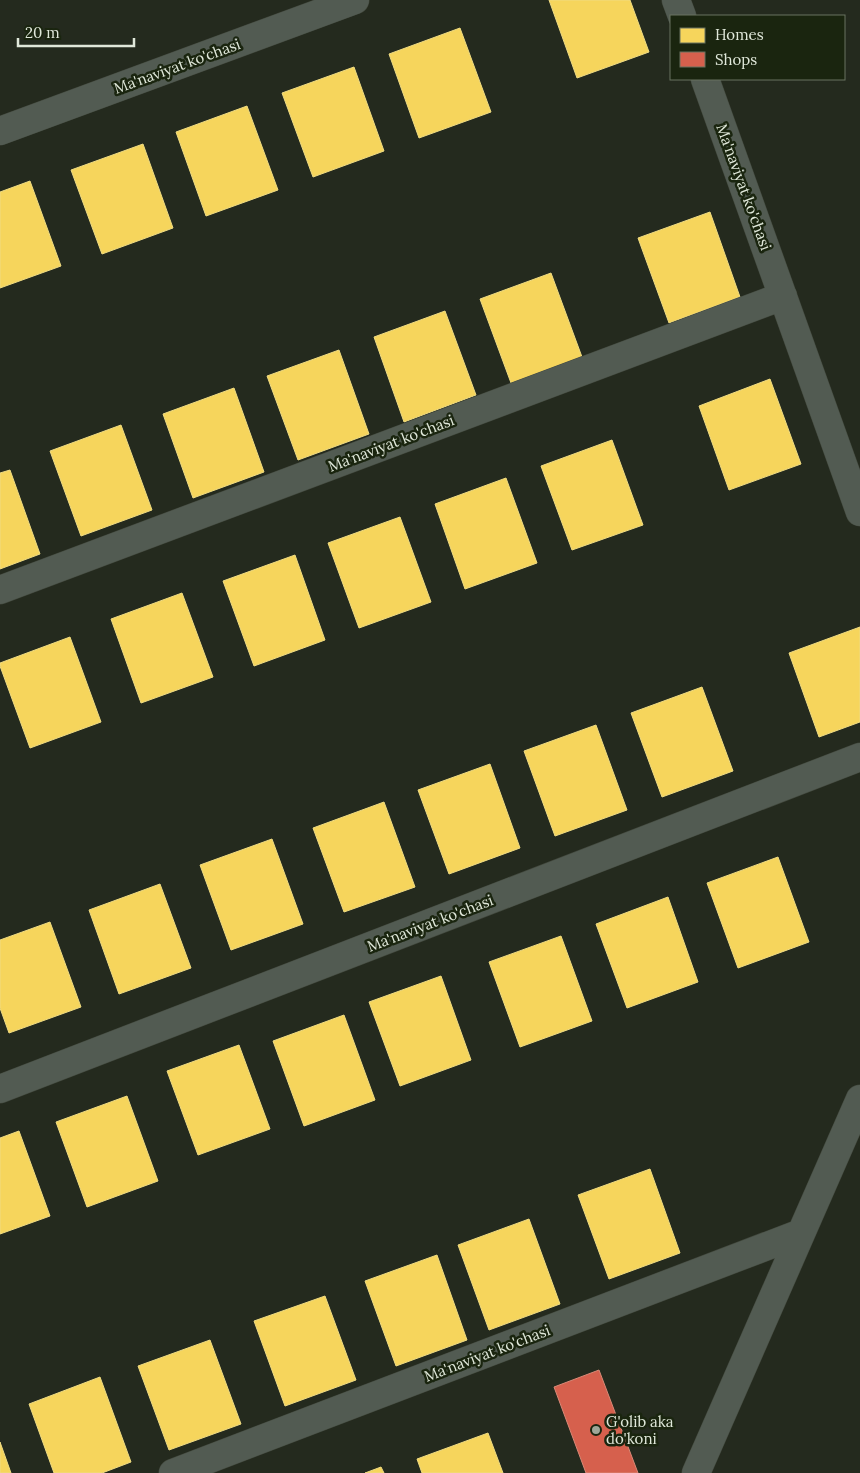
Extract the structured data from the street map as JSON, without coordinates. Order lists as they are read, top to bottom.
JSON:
{
  "streets": {
    "street": ["Ma'naviyat ko'chasi"]
  },
  "places": ["G'olib aka do'koni"],
  "legend": ["Homes", "Shops"],
  "scale_bar": "20 m"
}
